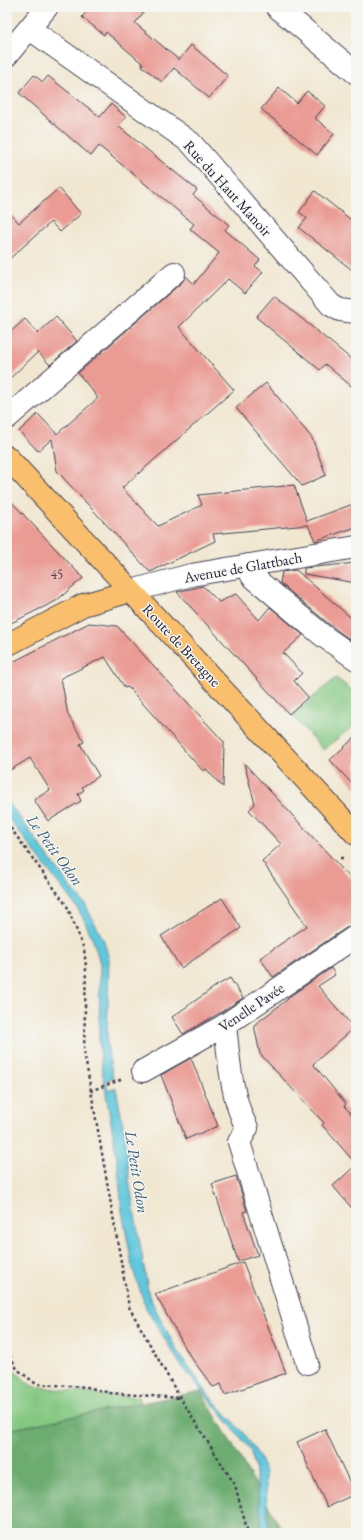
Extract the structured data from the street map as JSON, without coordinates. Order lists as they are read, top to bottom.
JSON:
{
  "streets": {
    "main road": ["Route de Bretagne"],
    "street": ["Rue du Haut Manoir", "Avenue de Glattbach", "Venelle Pavée"]
  },
  "crossings": [
    ["Avenue de Glattbach", "Route de Bretagne"]
  ],
  "water": ["Le Petit Odon"],
  "house_numbers": ["45"]
}
